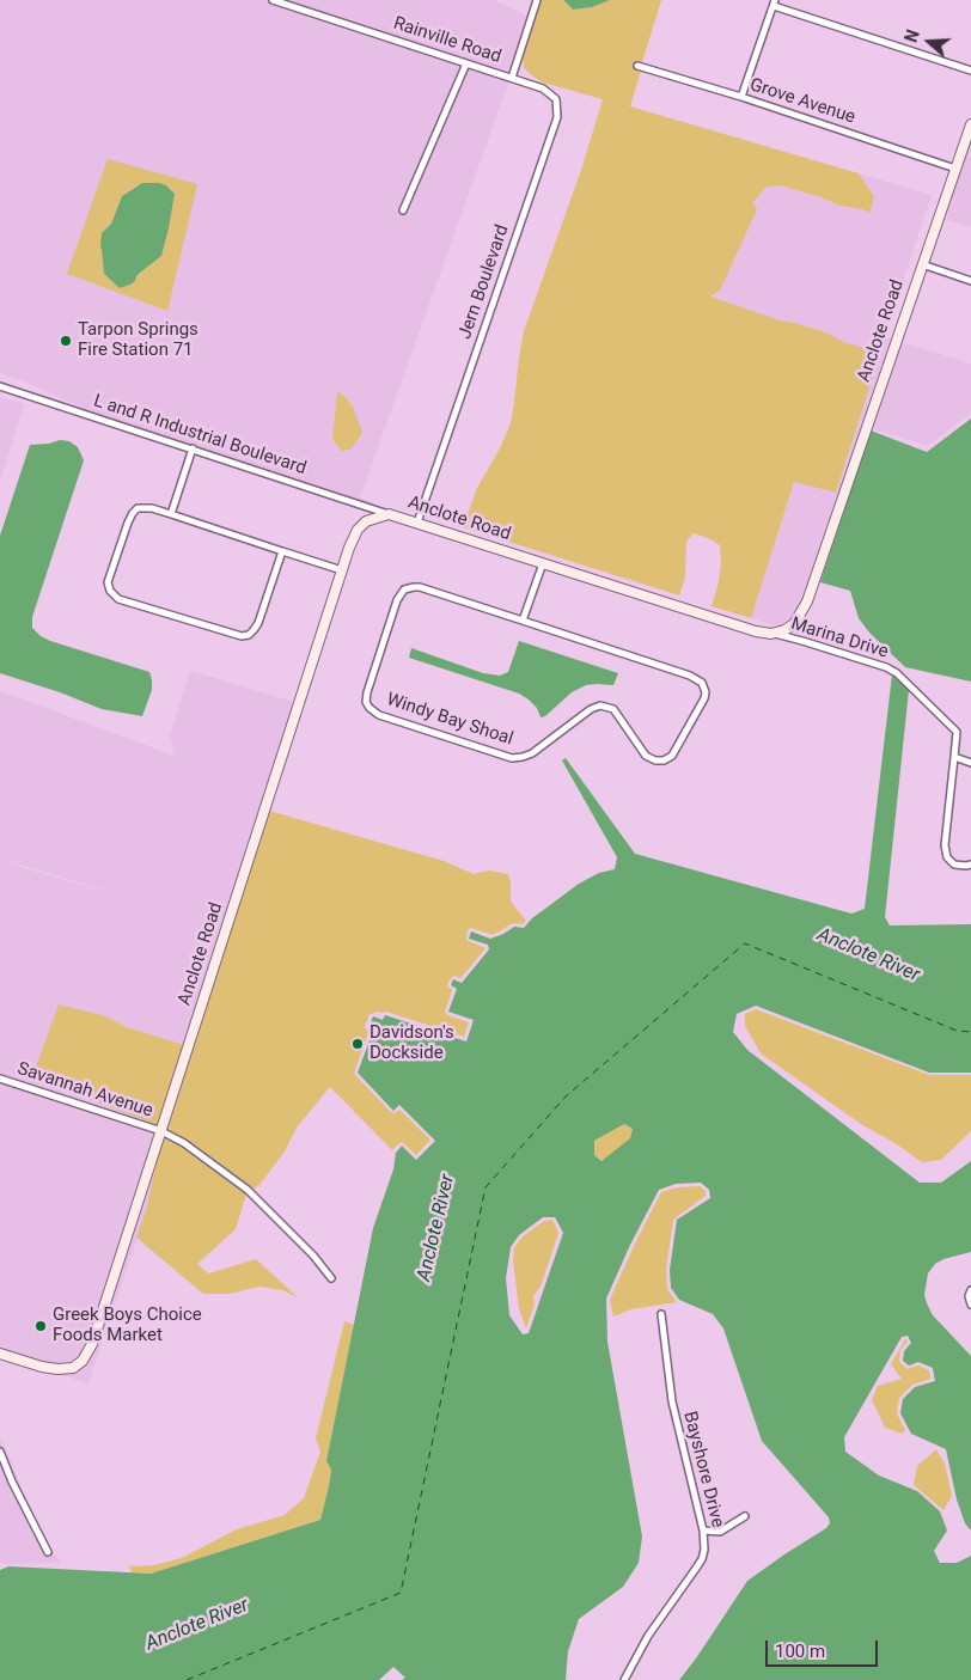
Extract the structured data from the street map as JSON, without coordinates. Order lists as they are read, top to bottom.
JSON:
{
  "streets": {
    "street": [
      "Rainville Road",
      "Grove Avenue",
      "Jern Boulevard",
      "Anclote Road",
      "L and R Industrial Boulevard",
      "Marina Drive",
      "Windy Bay Shoal",
      "Savannah Avenue",
      "Bayshore Drive"
    ]
  },
  "crossings": [
    ["Rainville Road", "Jern Boulevard"],
    ["Grove Avenue", "Anclote Road"],
    ["Jern Boulevard", "Anclote Road"],
    ["Anclote Road", "L and R Industrial Boulevard"],
    ["Anclote Road", "Marina Drive"],
    ["Anclote Road", "Savannah Avenue"]
  ],
  "water": ["Anclote River"],
  "places": ["Tarpon Springs Fire Station 71", "Davidson's Dockside", "Greek Boys Choice Foods Market"],
  "scale_bar": "100 m",
  "north": "left"
}
